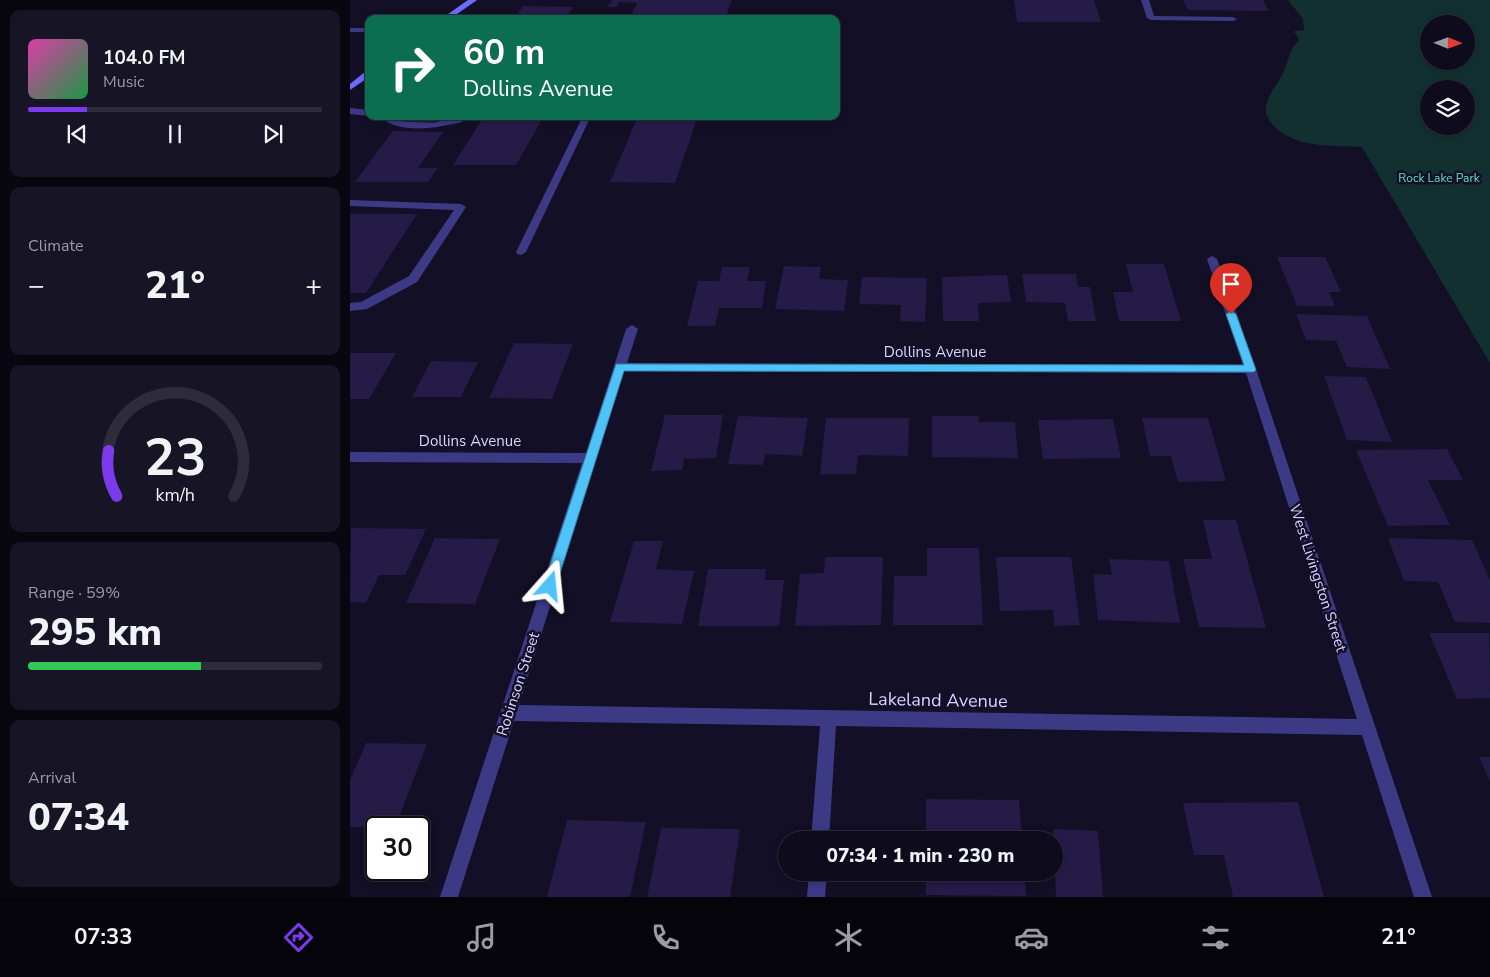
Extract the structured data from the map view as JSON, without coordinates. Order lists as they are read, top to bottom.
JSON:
{
  "streets": {
    "street": [
      "Dollins Avenue",
      "West Livingston Street",
      "Robinson Street",
      "Lakeland Avenue"
    ]
  },
  "crossings": [
    ["Dollins Avenue", "West Livingston Street"],
    ["Dollins Avenue", "Robinson Street"],
    ["West Livingston Street", "Lakeland Avenue"],
    ["Robinson Street", "Lakeland Avenue"]
  ],
  "parks": ["Rock Lake Park"],
  "north": "right",
  "page": {
    "turn": ["60 m", "Dollins Avenue"],
    "song": ["104.0 FM", "Music"],
    "tile": [
      "Climate",
      ["Range · 59%", "295 km"],
      ["Arrival", "07:34"]
    ],
    "heat": ["−", "21°", "+"],
    "limit": "30",
    "trip": "07:34 · 1 min · 230 m",
    "tabs": ["07:33", "21°"],
    "gauge": ["23", "km/h"]
  }
}
